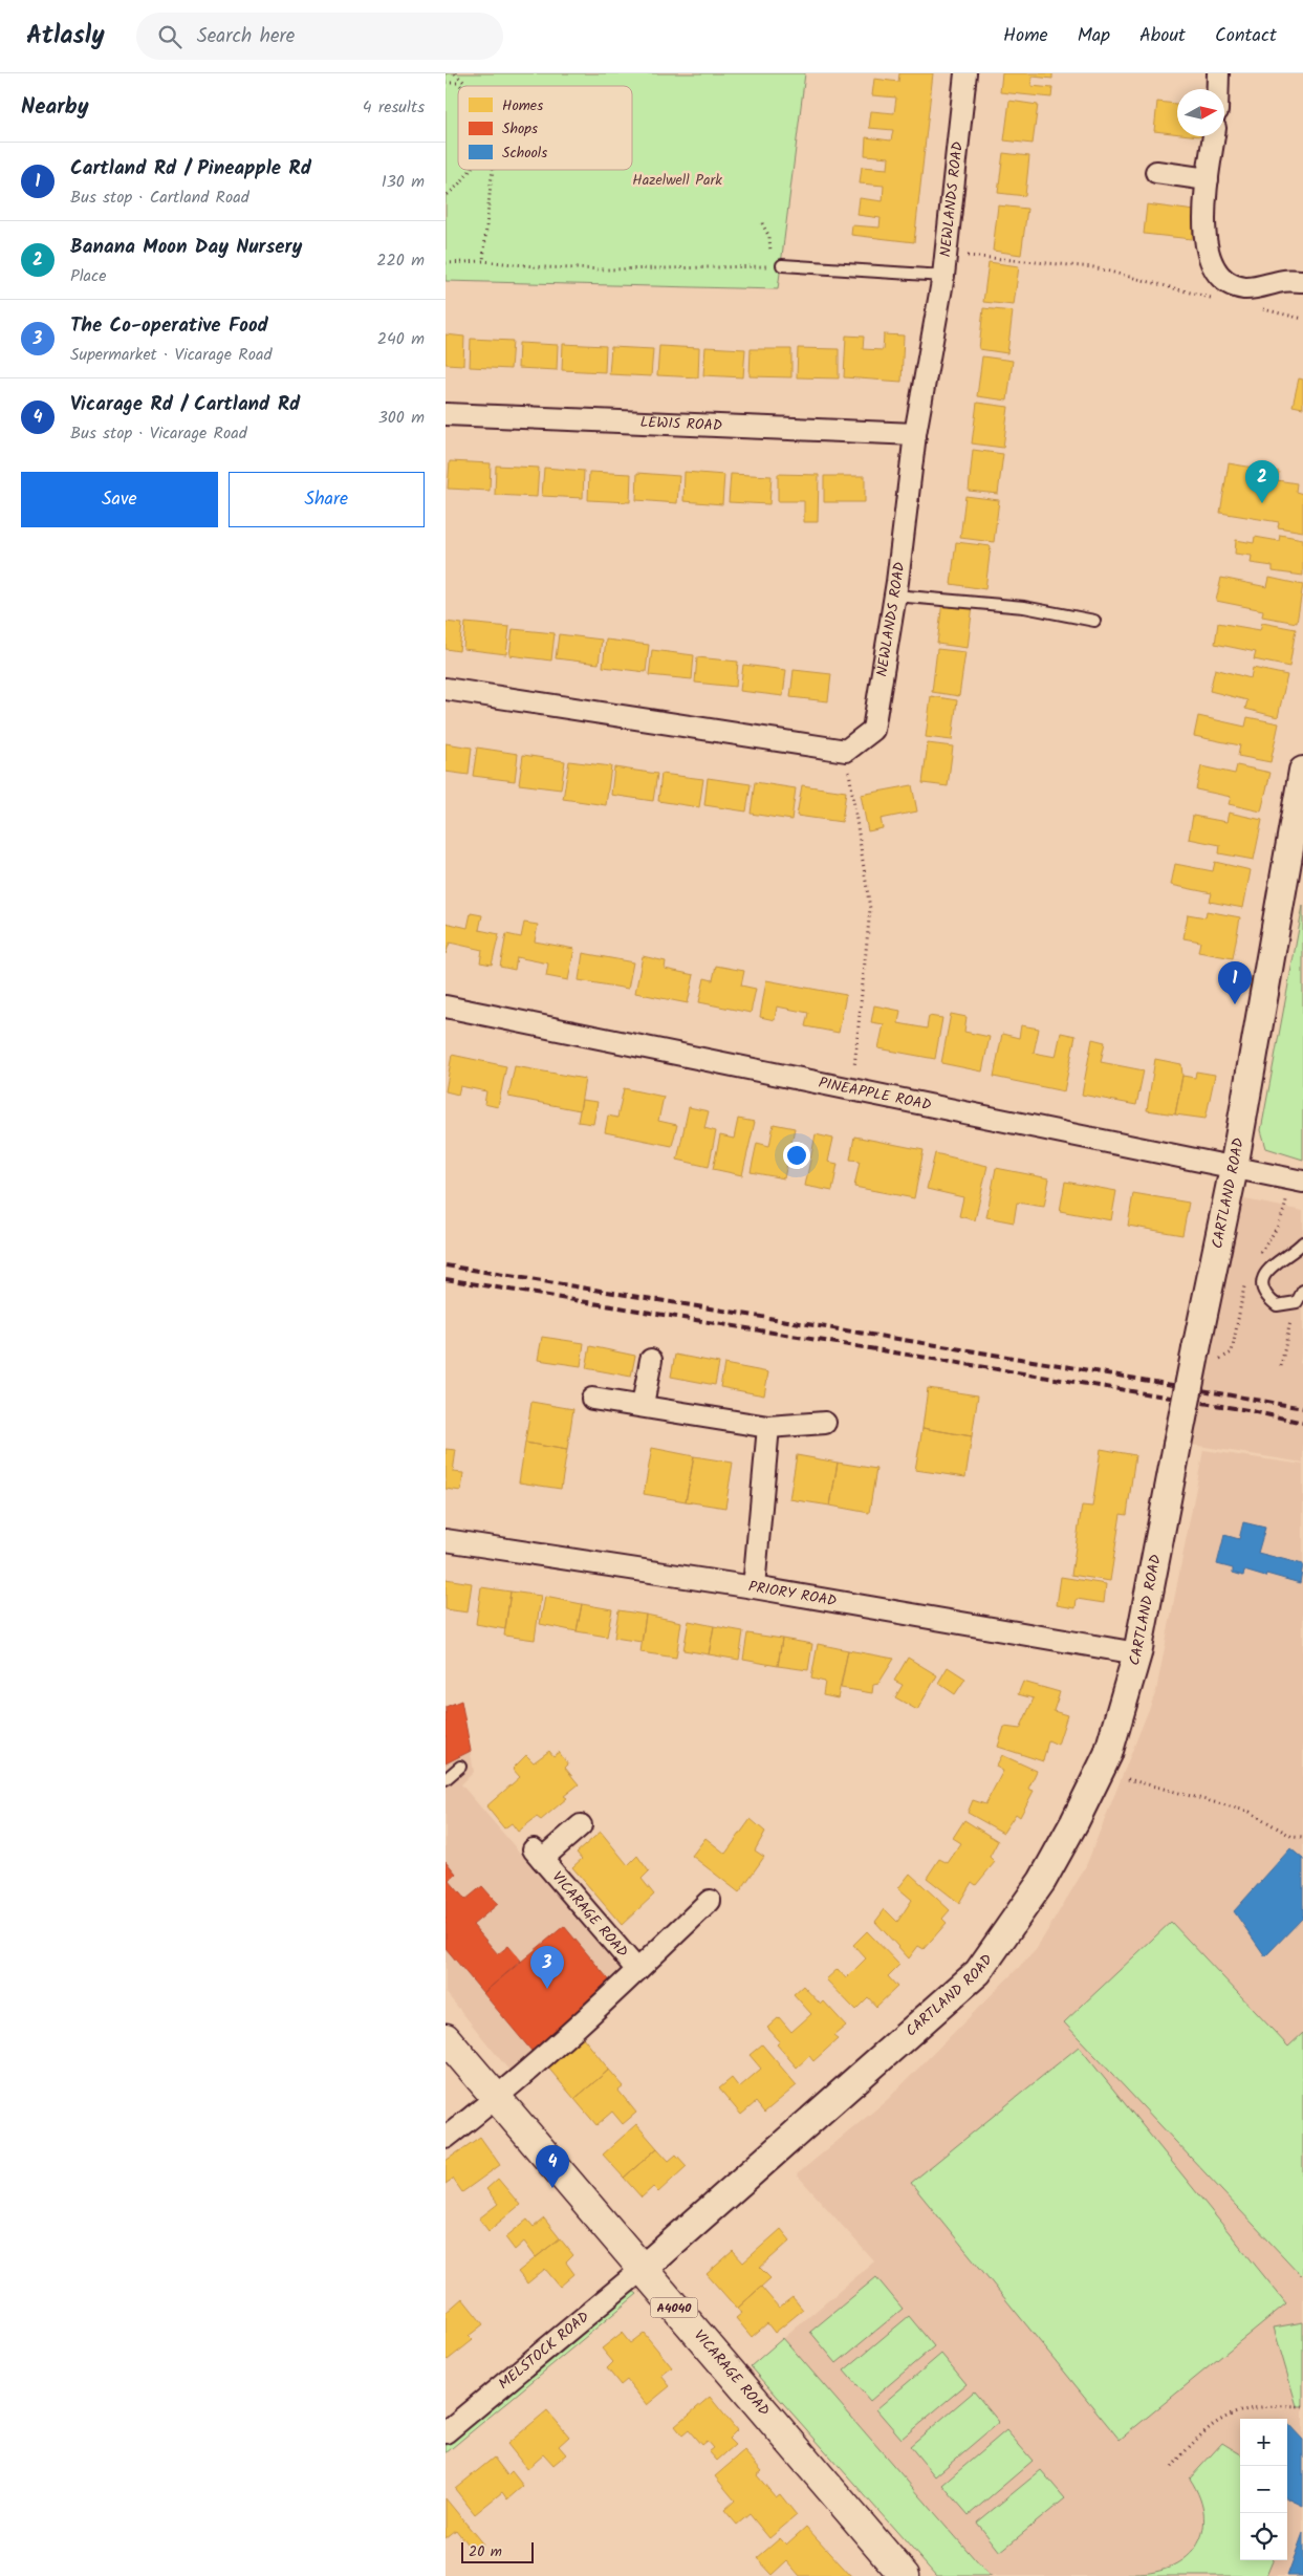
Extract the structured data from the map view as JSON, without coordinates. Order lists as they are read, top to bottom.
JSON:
{
  "streets": {
    "main road": ["VICARAGE ROAD", "A4040"],
    "street": [
      "NEWLANDS ROAD",
      "LEWIS ROAD",
      "PINEAPPLE ROAD",
      "CARTLAND ROAD",
      "PRIORY ROAD",
      "MELSTOCK ROAD"
    ]
  },
  "crossings": [
    ["NEWLANDS ROAD", "LEWIS ROAD"],
    ["PINEAPPLE ROAD", "CARTLAND ROAD"],
    ["CARTLAND ROAD", "PRIORY ROAD"],
    ["CARTLAND ROAD", "VICARAGE ROAD"],
    ["CARTLAND ROAD", "MELSTOCK ROAD"],
    ["VICARAGE ROAD", "MELSTOCK ROAD"]
  ],
  "parks": ["Hazelwell Park"],
  "legend": ["Homes", "Shops", "Schools"],
  "scale_bar": "20 m",
  "north": "right",
  "page": {
    "header": "Atlasly",
    "search": "Search here",
    "nav": [
      "Home",
      "Map",
      "About",
      "Contact"
    ],
    "heading": ["Nearby", "4 results"],
    "list": [
      {
        "mark": "1",
        "name": "Cartland Rd / Pineapple Rd",
        "note": "Bus stop · Cartland Road",
        "value": "130 m"
      },
      {
        "mark": "2",
        "name": "Banana Moon Day Nursery",
        "note": "Place",
        "value": "220 m"
      },
      {
        "mark": "3",
        "name": "The Co-operative Food",
        "note": "Supermarket · Vicarage Road",
        "value": "240 m"
      },
      {
        "mark": "4",
        "name": "Vicarage Rd / Cartland Rd",
        "note": "Bus stop · Vicarage Road",
        "value": "300 m"
      }
    ],
    "buttons": ["Save", "Share"],
    "pins": [
      "2",
      "1",
      "3",
      "4"
    ],
    "map_buttons": ["+", "−"],
    "scale": "20 m"
  }
}
